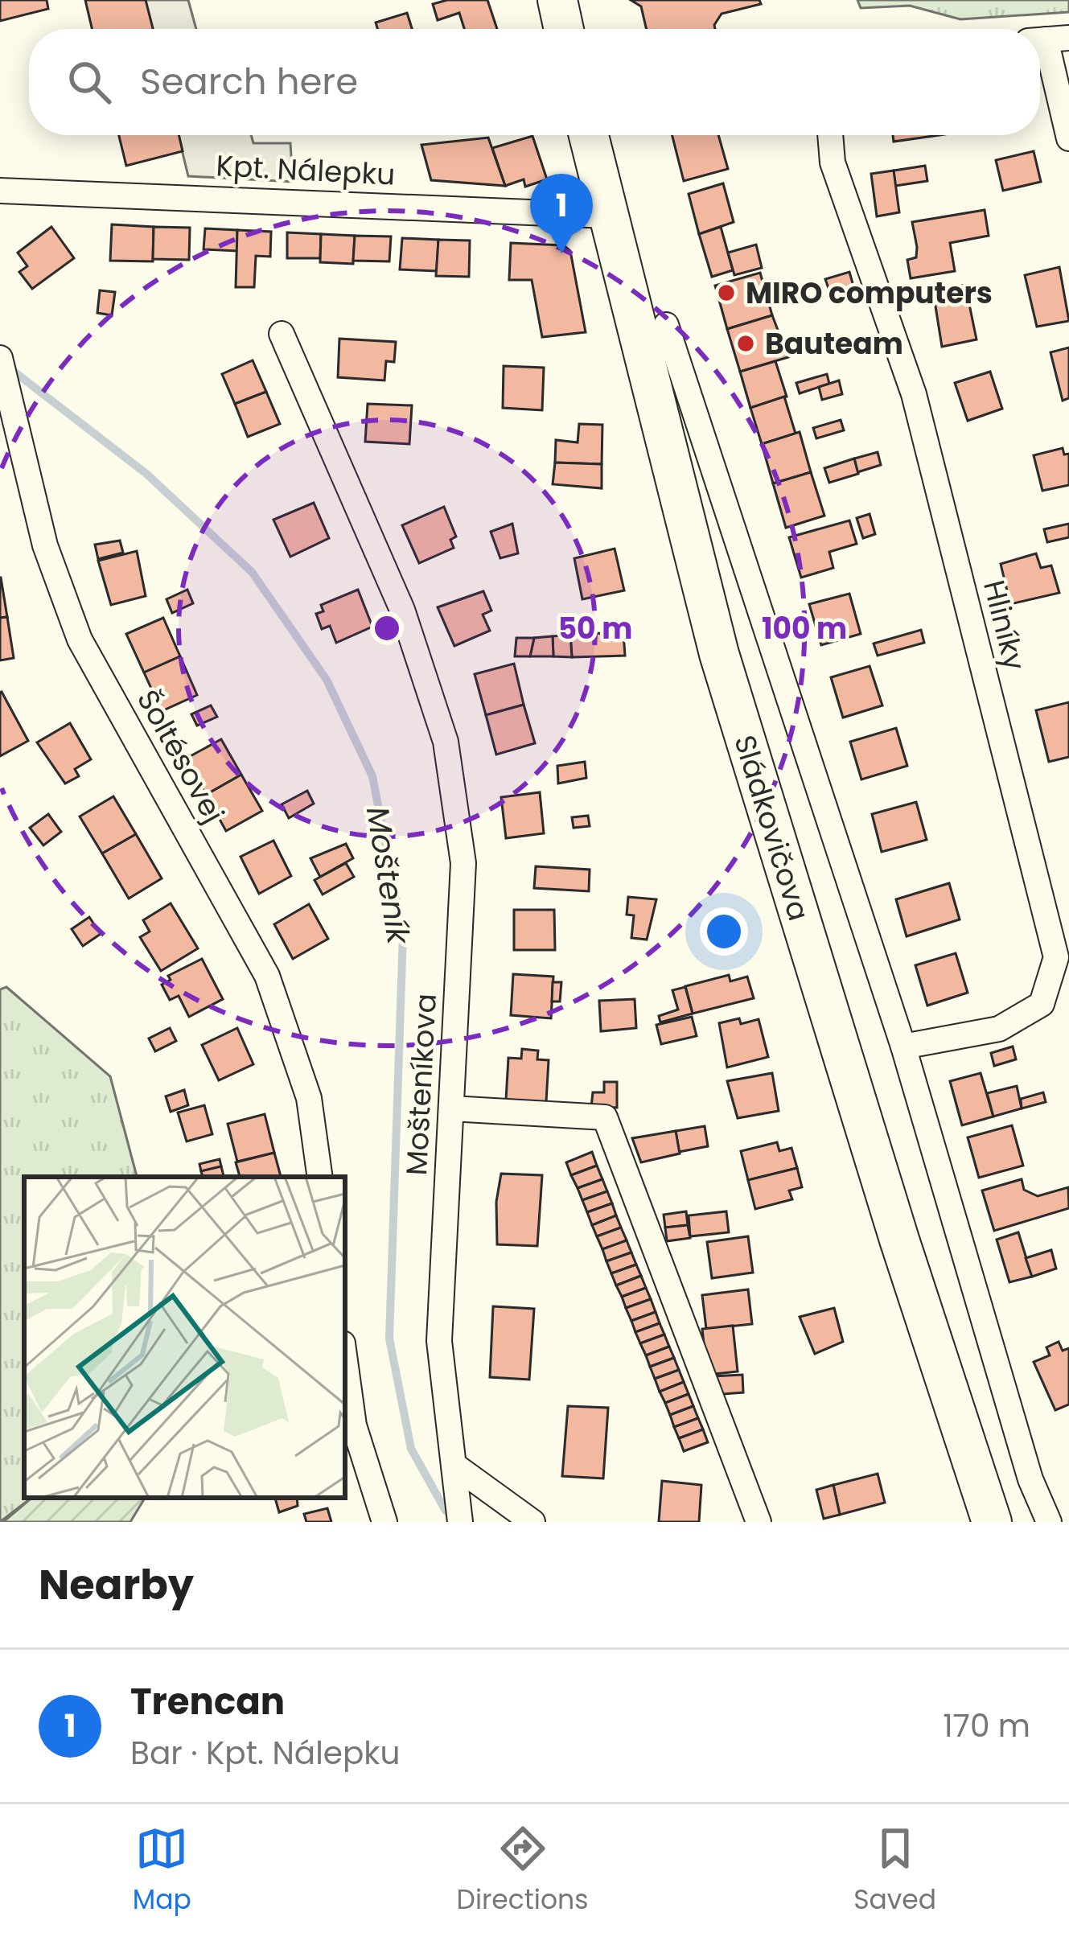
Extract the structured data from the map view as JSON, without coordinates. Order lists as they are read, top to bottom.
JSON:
{
  "streets": {
    "main road": ["Sládkovičova"],
    "street": [
      "Kpt. Nálepku",
      "Hliníky",
      "Šoltésovej",
      "Mošteníkova"
    ]
  },
  "crossings": [
    ["Kpt. Nálepku", "Sládkovičova"],
    ["Hliníky", "Sládkovičova"]
  ],
  "water": ["Mošteník"],
  "places": ["MIRO computers", "Bauteam"],
  "page": {
    "search": "Search here",
    "pins": "1",
    "heading": "Nearby",
    "list": [
      {
        "mark": "1",
        "name": "Trencan",
        "note": "Bar · Kpt. Nálepku",
        "value": "170 m"
      }
    ],
    "nav": ["Map", "Directions", "Saved"]
  },
  "rings": ["50 m", "100 m"]
}
